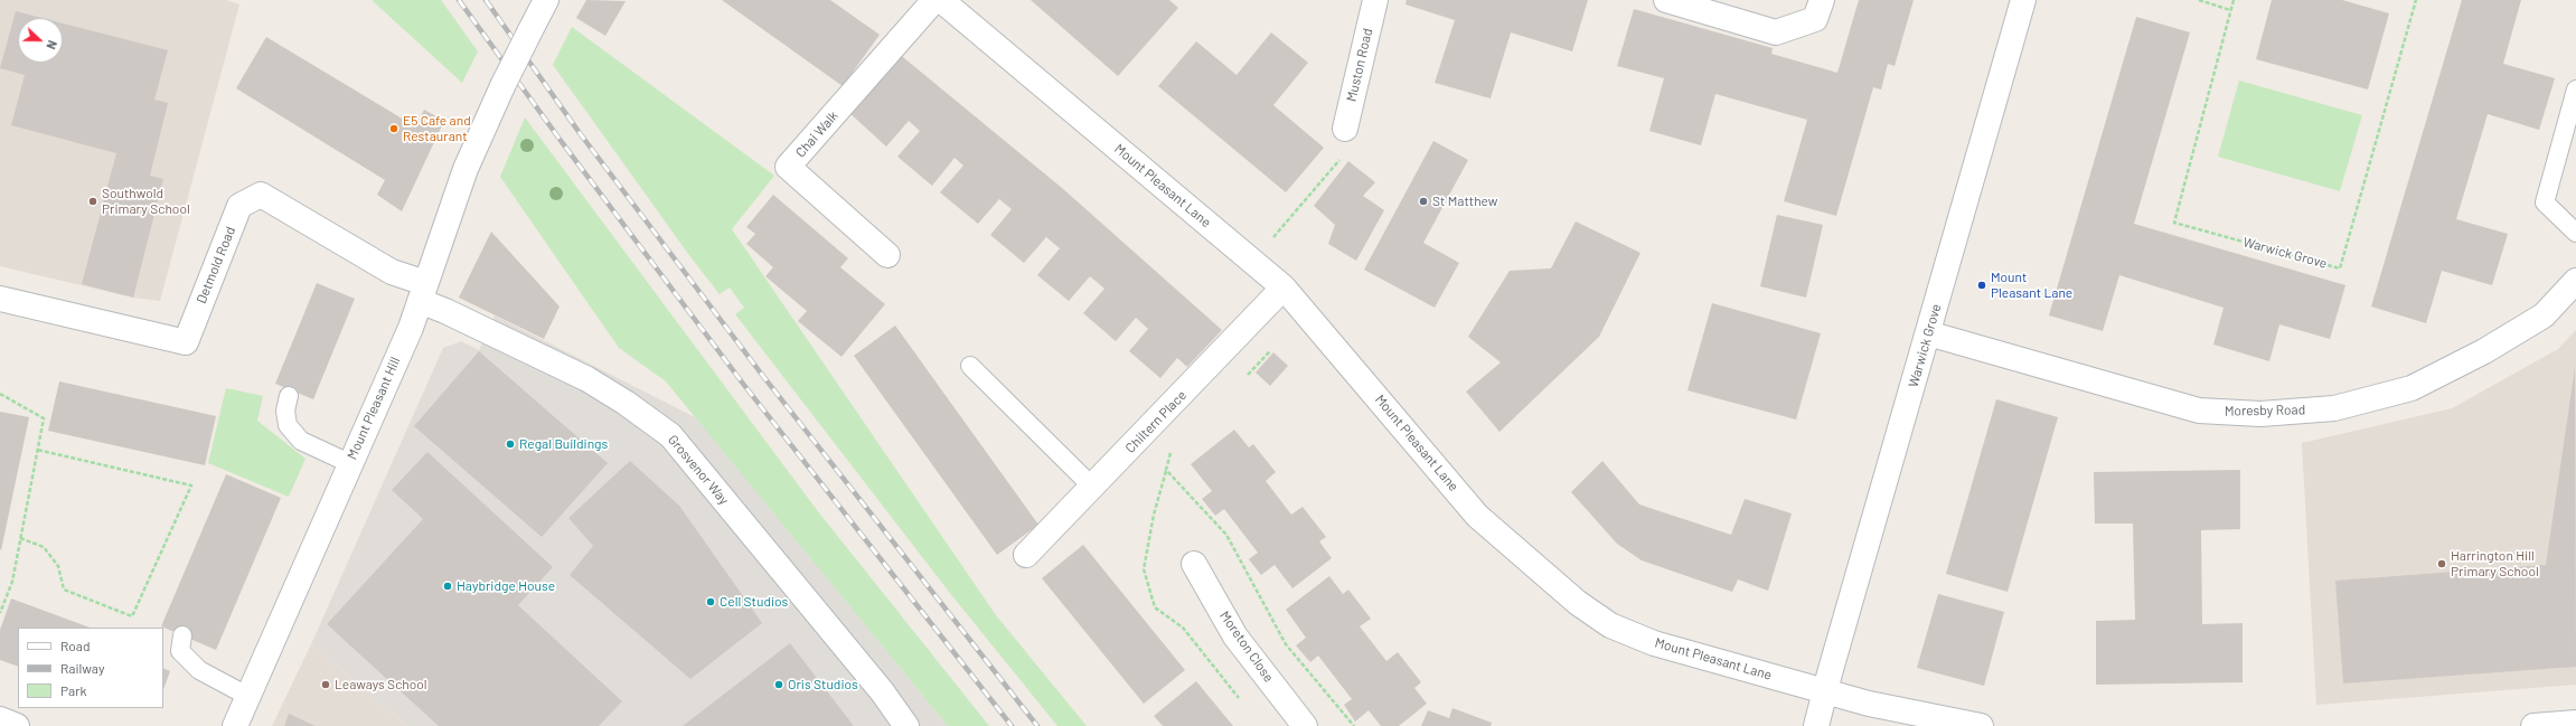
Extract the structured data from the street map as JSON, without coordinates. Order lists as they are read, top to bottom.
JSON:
{
  "streets": {
    "street": [
      "Muston Road",
      "Chai Walk",
      "Mount Pleasant Lane",
      "Warwick Grove",
      "Detmold Road",
      "Mount Pleasant Hill",
      "Moresby Road",
      "Chiltern Place",
      "Grosvenor Way",
      "Moreton Close"
    ]
  },
  "crossings": [
    ["Mount Pleasant Lane", "Warwick Grove"],
    ["Mount Pleasant Lane", "Chiltern Place"],
    ["Warwick Grove", "Moresby Road"],
    ["Detmold Road", "Mount Pleasant Hill"],
    ["Detmold Road", "Grosvenor Way"],
    ["Mount Pleasant Hill", "Grosvenor Way"]
  ],
  "places": [
    "E5 Cafe and Restaurant",
    "Southwold Primary School",
    "St Matthew",
    "Mount Pleasant Lane",
    "Regal Buildings",
    "Harrington Hill Primary School",
    "Haybridge House",
    "Cell Studios",
    "Leaways School",
    "Oris Studios"
  ],
  "legend": ["Road", "Railway", "Park"],
  "north": "right"
}
